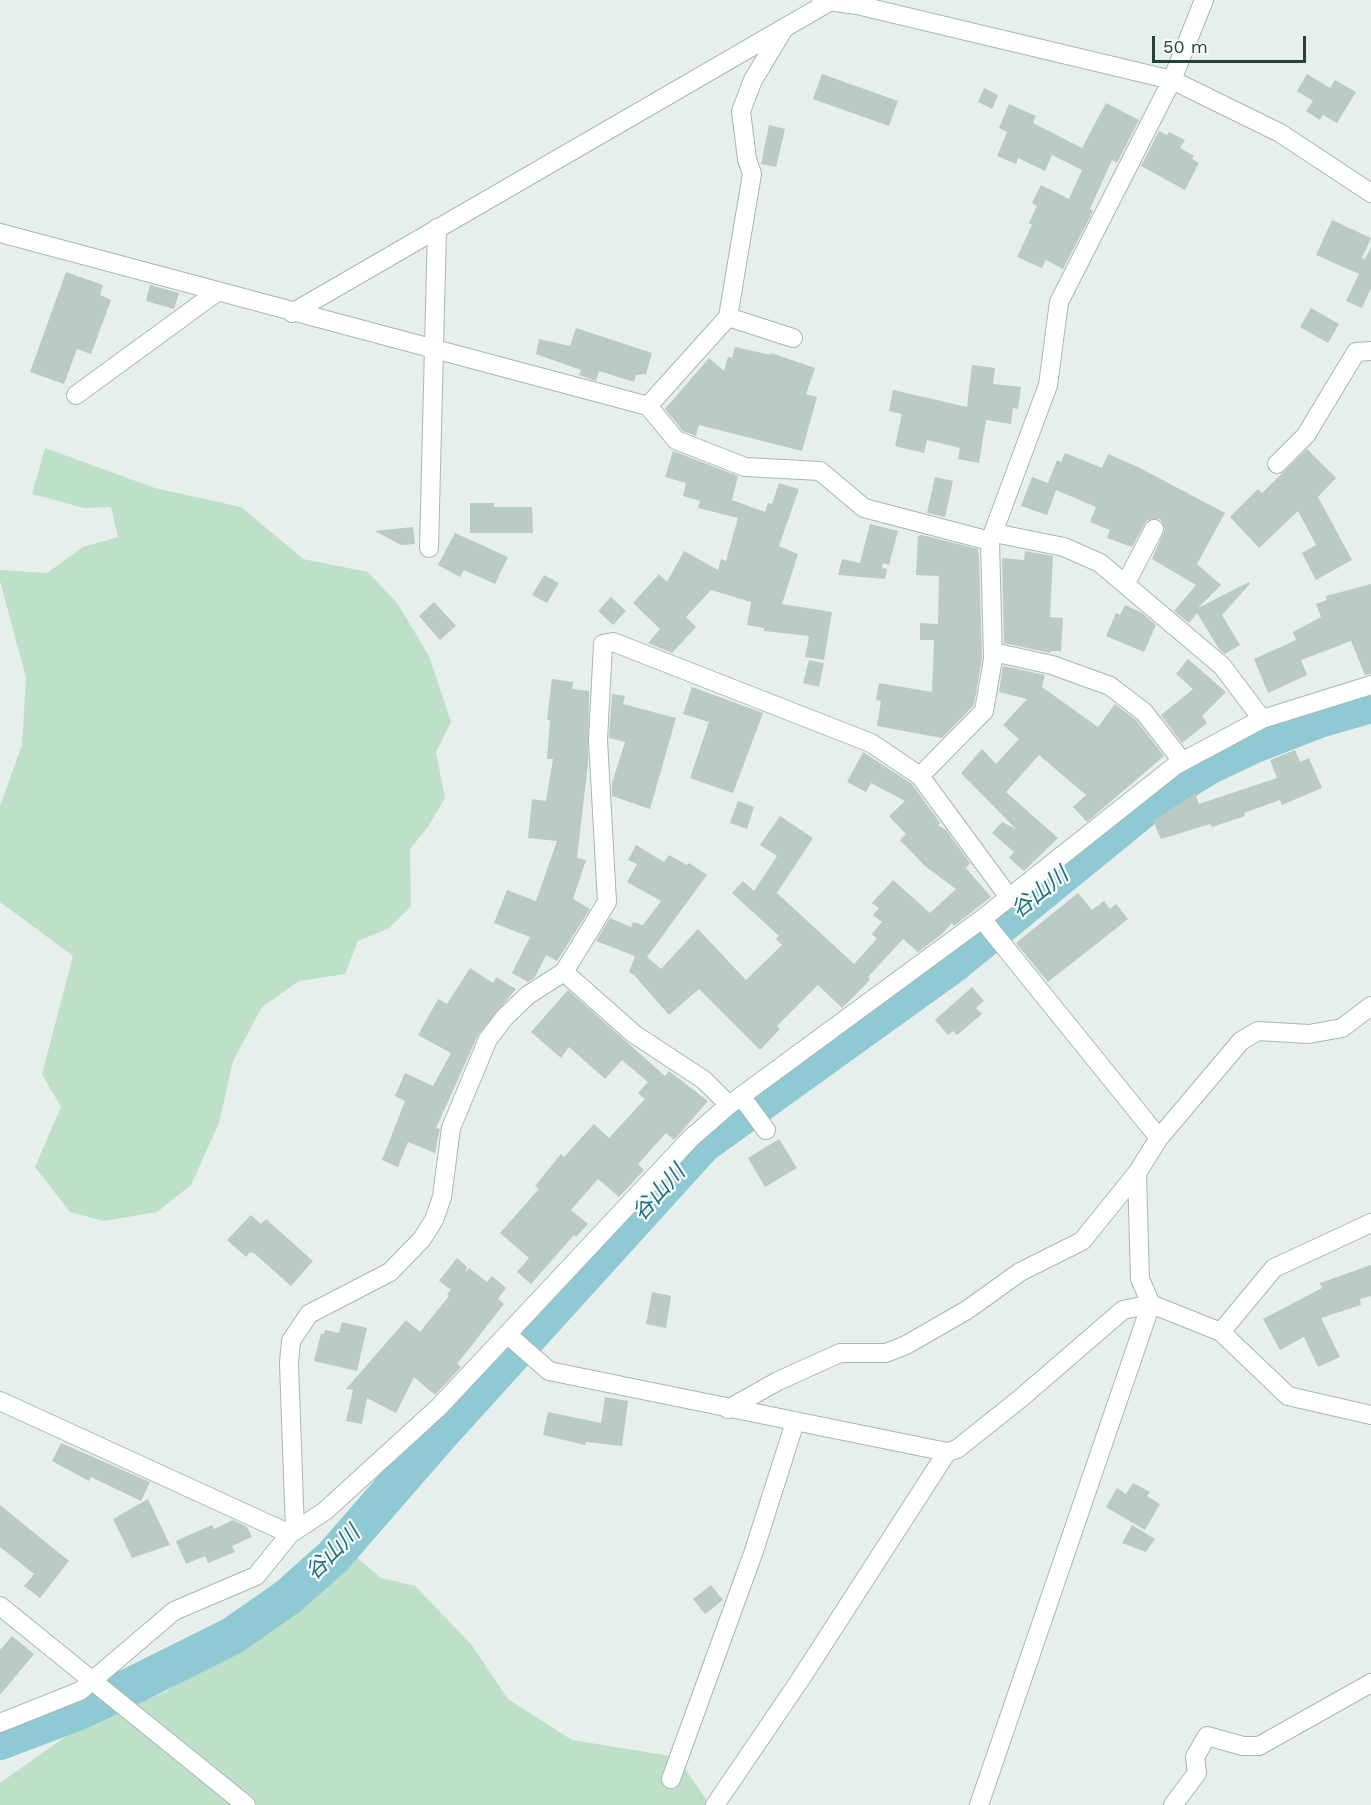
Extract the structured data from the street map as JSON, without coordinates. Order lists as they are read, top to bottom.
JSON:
{
  "water": ["谷山川"],
  "scale_bar": "50 m"
}
